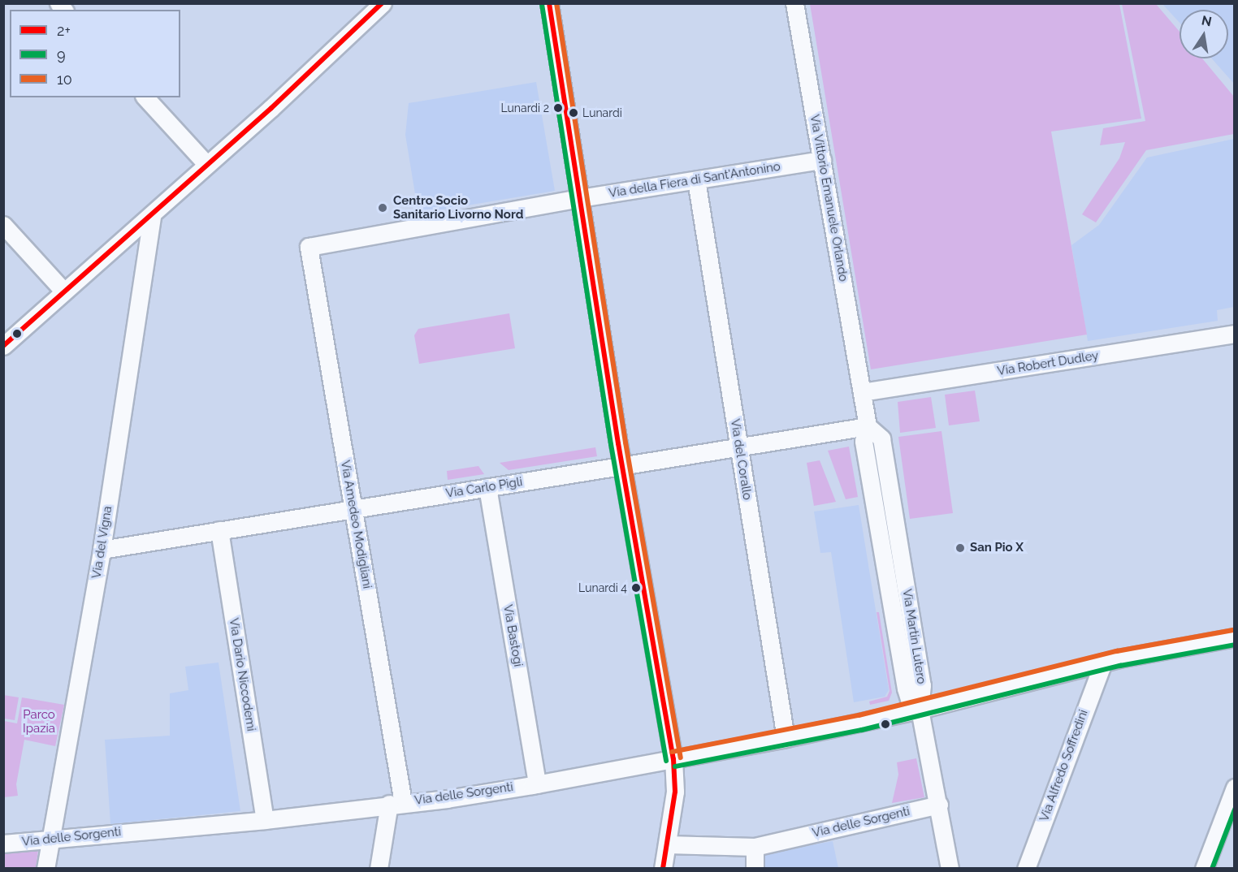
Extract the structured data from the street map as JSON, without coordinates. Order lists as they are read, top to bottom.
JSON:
{
  "streets": {
    "street": [
      "Via della Fiera di Sant'Antonino",
      "Via Vittorio Emanuele Orlando",
      "Via Robert Dudley",
      "Via del Corallo",
      "Via Carlo Pigli",
      "Via Amedeo Modigliani",
      "Via del Vigna",
      "Via Bastogi",
      "Via Martin Lutero",
      "Via Dario Niccodemi",
      "Via Alfredo Soffredini",
      "Via delle Sorgenti"
    ]
  },
  "crossings": [
    ["Via della Fiera di Sant'Antonino", "Via Vittorio Emanuele Orlando"],
    ["Via della Fiera di Sant'Antonino", "Via del Corallo"],
    ["Via della Fiera di Sant'Antonino", "Via Amedeo Modigliani"],
    ["Via Vittorio Emanuele Orlando", "Via Robert Dudley"],
    ["Via Vittorio Emanuele Orlando", "Via Martin Lutero"],
    ["Via Robert Dudley", "Via Martin Lutero"],
    ["Via del Corallo", "Via Carlo Pigli"],
    ["Via del Corallo", "Via delle Sorgenti"],
    ["Via Carlo Pigli", "Via Amedeo Modigliani"],
    ["Via Carlo Pigli", "Via del Vigna"],
    ["Via Carlo Pigli", "Via Bastogi"],
    ["Via Carlo Pigli", "Via Martin Lutero"],
    ["Via Carlo Pigli", "Via Dario Niccodemi"],
    ["Via Amedeo Modigliani", "Via delle Sorgenti"],
    ["Via del Vigna", "Via delle Sorgenti"],
    ["Via Bastogi", "Via delle Sorgenti"],
    ["Via Martin Lutero", "Via delle Sorgenti"],
    ["Via Dario Niccodemi", "Via delle Sorgenti"],
    ["Via Alfredo Soffredini", "Via delle Sorgenti"]
  ],
  "parks": ["Parco Ipazia"],
  "places": [
    "Lunardi 2",
    "Lunardi",
    "Centro Socio Sanitario Livorno Nord",
    "San Pio X",
    "Lunardi 4"
  ],
  "lines": ["transit line 2+", "transit line 10", "transit line 9"],
  "legend": ["2+", "9", "10"],
  "north": "top"
}
